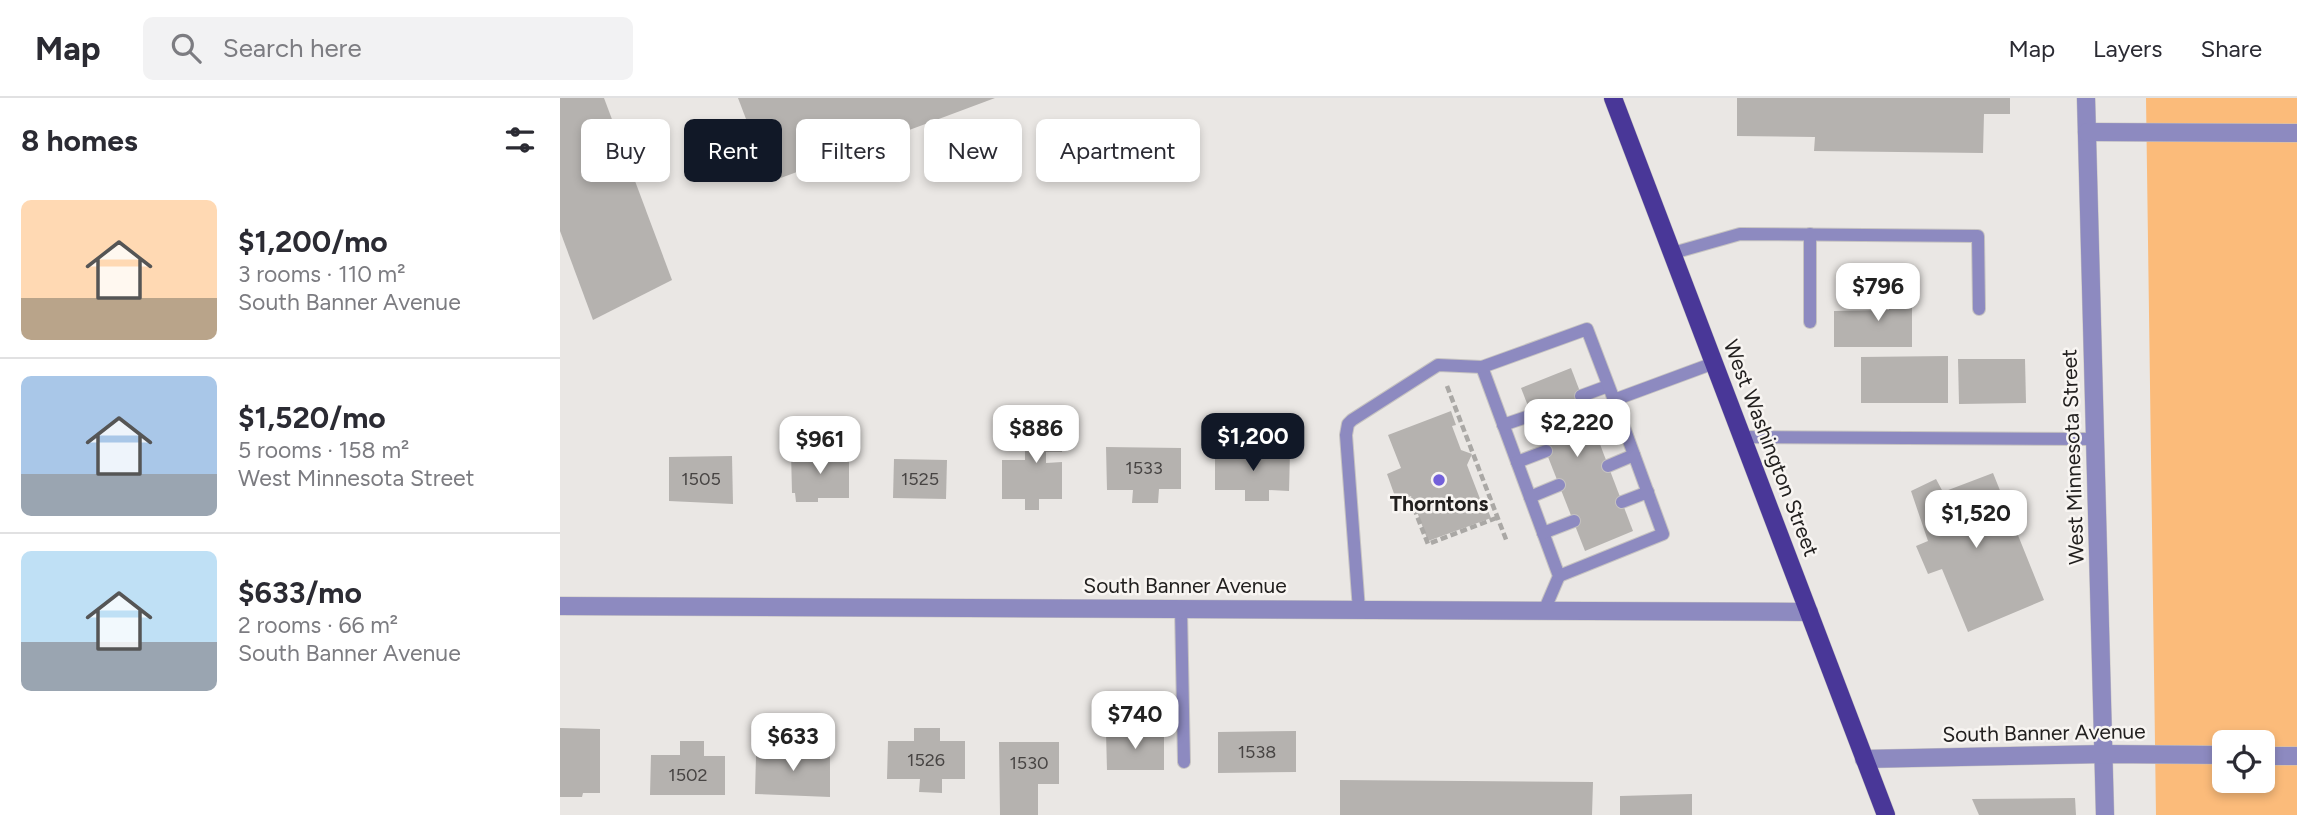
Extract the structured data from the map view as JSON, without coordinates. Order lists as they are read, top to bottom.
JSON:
{
  "streets": {
    "main road": ["West Washington Street"],
    "street": ["West Minnesota Street", "South Banner Avenue"]
  },
  "crossings": [
    ["West Washington Street", "South Banner Avenue"],
    ["West Minnesota Street", "South Banner Avenue"]
  ],
  "places": ["Thorntons"],
  "house_numbers": [
    "1533",
    "1505",
    "1525",
    "1538",
    "1526",
    "1530",
    "1502"
  ],
  "page": {
    "header": "Map",
    "search": "Search here",
    "nav": ["Map", "Layers", "Share"],
    "heading": "8 homes",
    "chip": [
      "Buy",
      "Rent",
      "Filters",
      "New",
      "Apartment"
    ],
    "list": [
      {
        "name": "$1,200/mo",
        "note": "3 rooms · 110 m² · South Banner Avenue"
      },
      {
        "name": "$1,520/mo",
        "note": "5 rooms · 158 m² · West Minnesota Street"
      },
      {
        "name": "$633/mo",
        "note": "2 rooms · 66 m² · South Banner Avenue"
      }
    ],
    "price": [
      "$796",
      "$2,220",
      "$886",
      "$1,200",
      "$961",
      "$1,520",
      "$740",
      "$633"
    ]
  }
}
